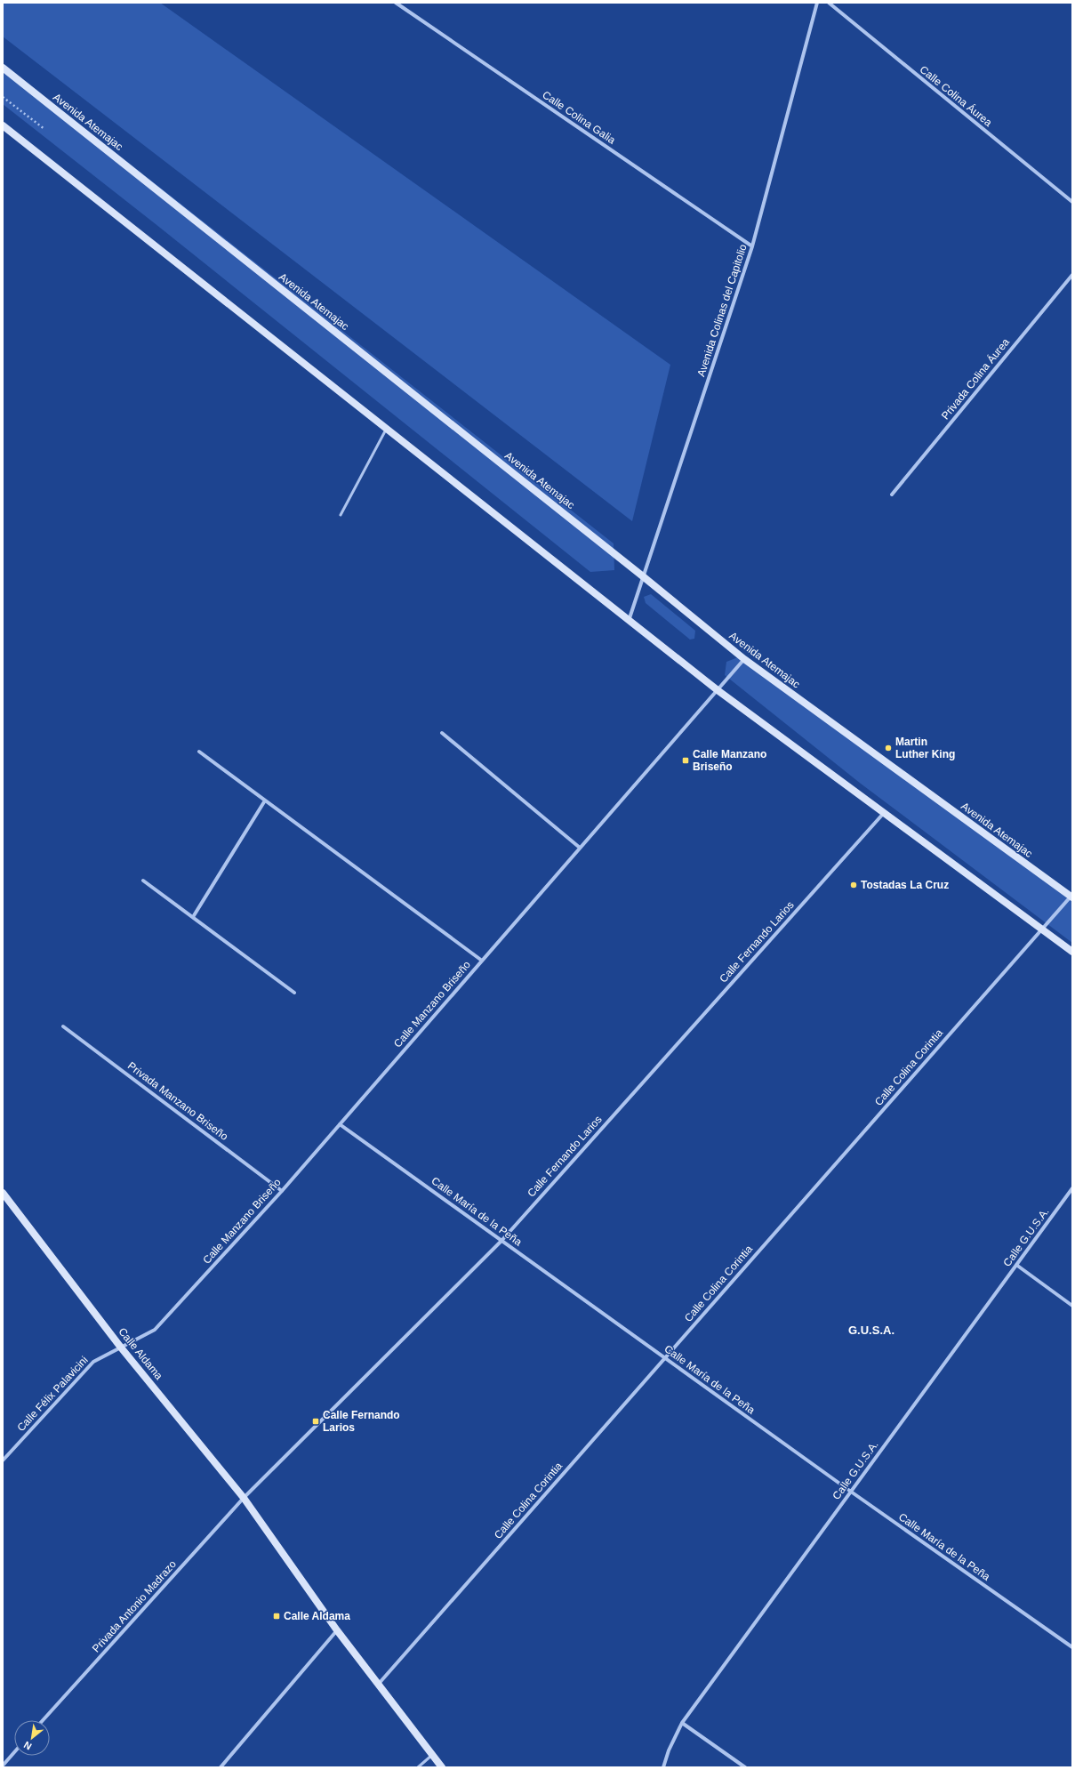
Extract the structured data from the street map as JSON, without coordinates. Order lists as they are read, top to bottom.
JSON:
{
  "streets": {
    "main road": ["Avenida Atemajac", "Calle Aldama"],
    "street": [
      "Calle Colina Áurea",
      "Calle Colina Galia",
      "Avenida Colinas del Capitolio",
      "Privada Colina Áurea",
      "Calle Fernando Larios",
      "Calle Manzano Briseño",
      "Calle Colina Corintia",
      "Privada Manzano Briseño",
      "Calle María de la Peña",
      "Calle G.U.S.A.",
      "Calle Félix Palavicini",
      "Privada Antonio Madrazo"
    ]
  },
  "crossings": [
    ["Calle Colina Galia", "Avenida Colinas del Capitolio"],
    ["Avenida Atemajac", "Avenida Colinas del Capitolio"],
    ["Avenida Atemajac", "Calle Manzano Briseño"],
    ["Avenida Atemajac", "Calle Colina Corintia"],
    ["Calle Fernando Larios", "Calle María de la Peña"],
    ["Calle Fernando Larios", "Calle Aldama"],
    ["Calle Fernando Larios", "Privada Antonio Madrazo"],
    ["Calle Manzano Briseño", "Privada Manzano Briseño"],
    ["Calle Manzano Briseño", "Calle María de la Peña"],
    ["Calle Manzano Briseño", "Calle Aldama"],
    ["Calle Manzano Briseño", "Calle Félix Palavicini"],
    ["Calle Colina Corintia", "Calle María de la Peña"],
    ["Calle Colina Corintia", "Calle Aldama"],
    ["Calle María de la Peña", "Calle G.U.S.A."],
    ["Calle Aldama", "Calle Félix Palavicini"],
    ["Calle Aldama", "Privada Antonio Madrazo"]
  ],
  "districts": ["G.U.S.A."],
  "places": {
    "other": ["Martin Luther King", "Tostadas La Cruz"],
    "transit": ["Calle Manzano Briseño", "Calle Fernando Larios", "Calle Aldama"]
  },
  "north": "bottom left"
}
